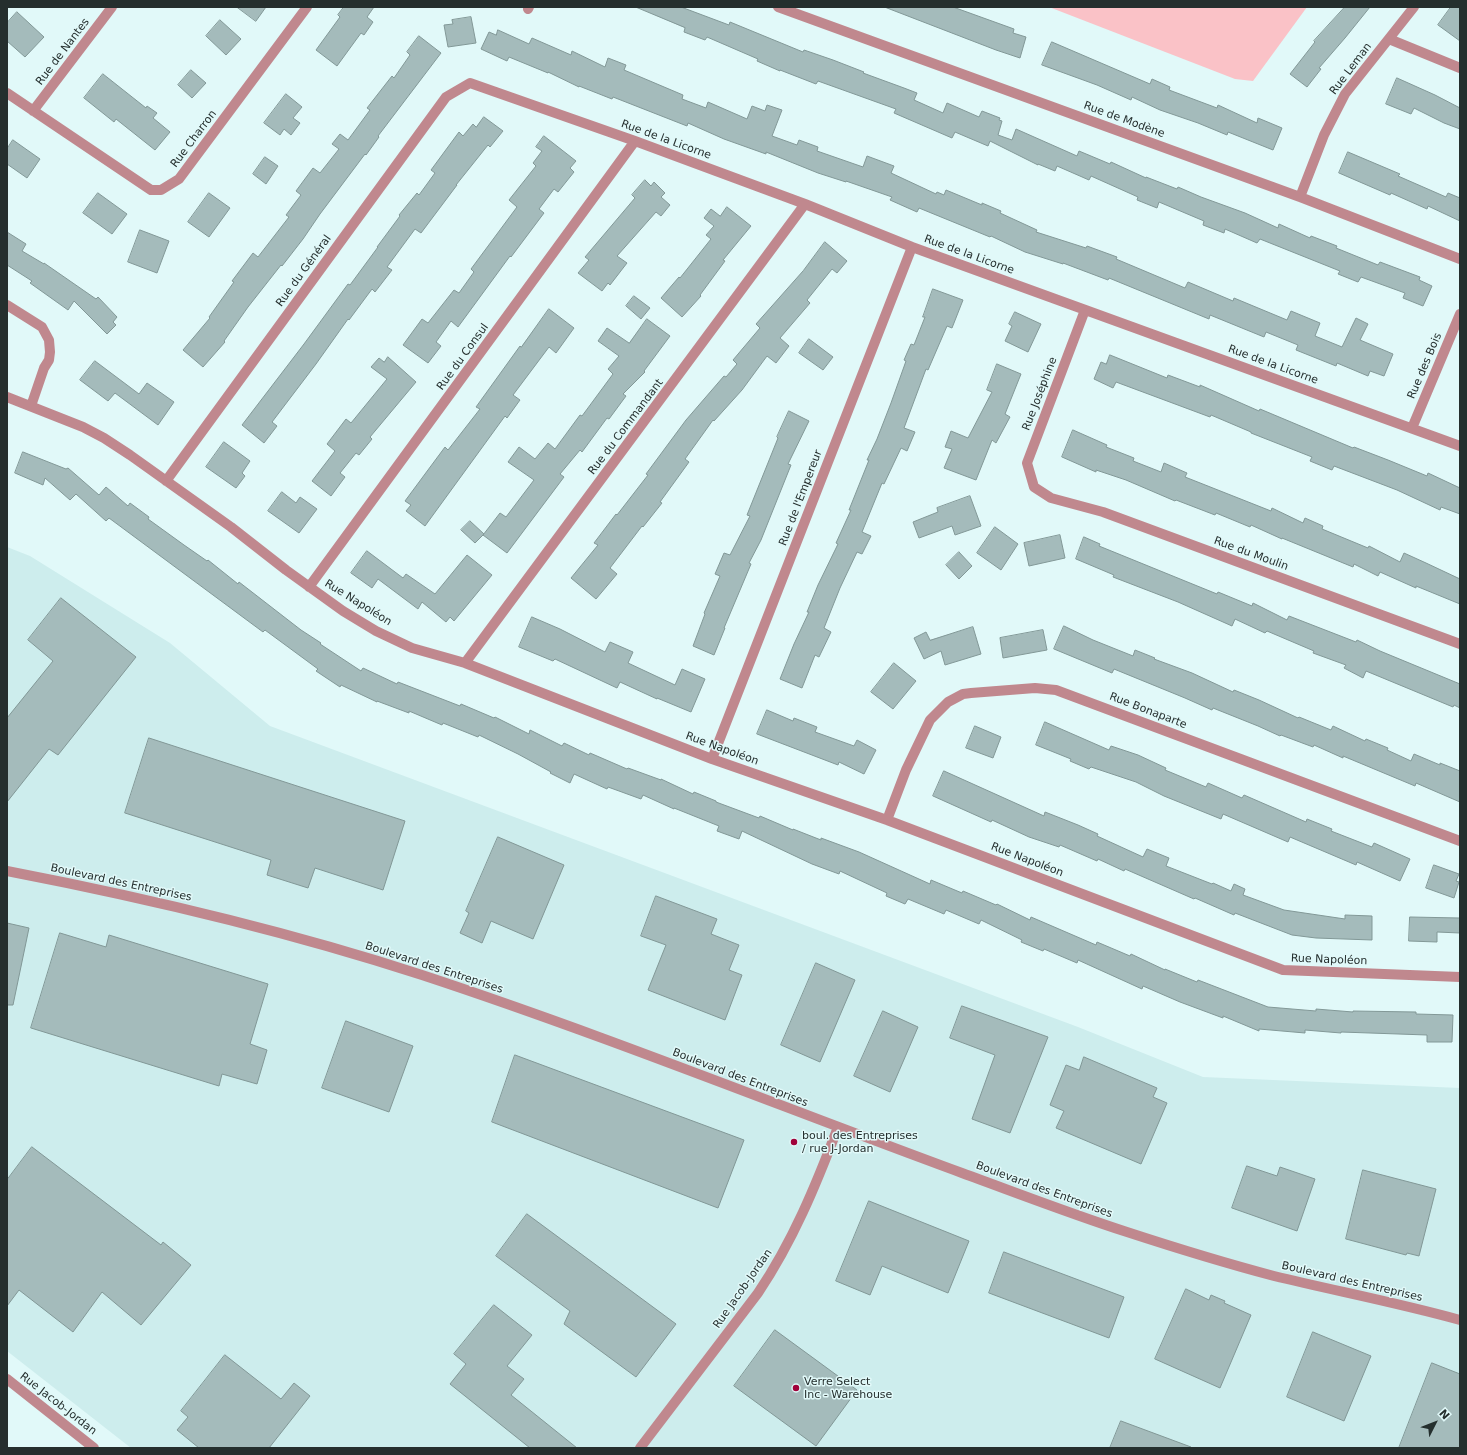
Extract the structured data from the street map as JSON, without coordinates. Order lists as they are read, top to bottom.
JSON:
{
  "streets": {
    "street": [
      "Rue de Nantes",
      "Rue Leman",
      "Rue de Modène",
      "Rue Charron",
      "Rue de la Licorne",
      "Rue du Général",
      "Rue du Consul",
      "Rue des Bois",
      "Rue Joséphine",
      "Rue du Commandant",
      "Rue de l'Empereur",
      "Rue du Moulin",
      "Rue Napoléon",
      "Rue Bonaparte",
      "Boulevard des Entreprises",
      "Rue Jacob-Jordan"
    ]
  },
  "crossings": [
    ["Rue de Nantes", "Rue Charron"],
    ["Rue Leman", "Rue de Modène"],
    ["Rue de la Licorne", "Rue du Général"],
    ["Rue de la Licorne", "Rue du Consul"],
    ["Rue de la Licorne", "Rue des Bois"],
    ["Rue de la Licorne", "Rue Joséphine"],
    ["Rue de la Licorne", "Rue du Commandant"],
    ["Rue de la Licorne", "Rue de l'Empereur"],
    ["Rue du Général", "Rue Napoléon"],
    ["Rue du Consul", "Rue Napoléon"],
    ["Rue Joséphine", "Rue du Moulin"],
    ["Rue du Commandant", "Rue Napoléon"],
    ["Rue de l'Empereur", "Rue Napoléon"],
    ["Rue Napoléon", "Rue Bonaparte"],
    ["Boulevard des Entreprises", "Rue Jacob-Jordan"]
  ],
  "places": ["boul. des Entreprises / rue J-Jordan", "Verre Select Inc - Warehouse"],
  "north": "top right"
}
